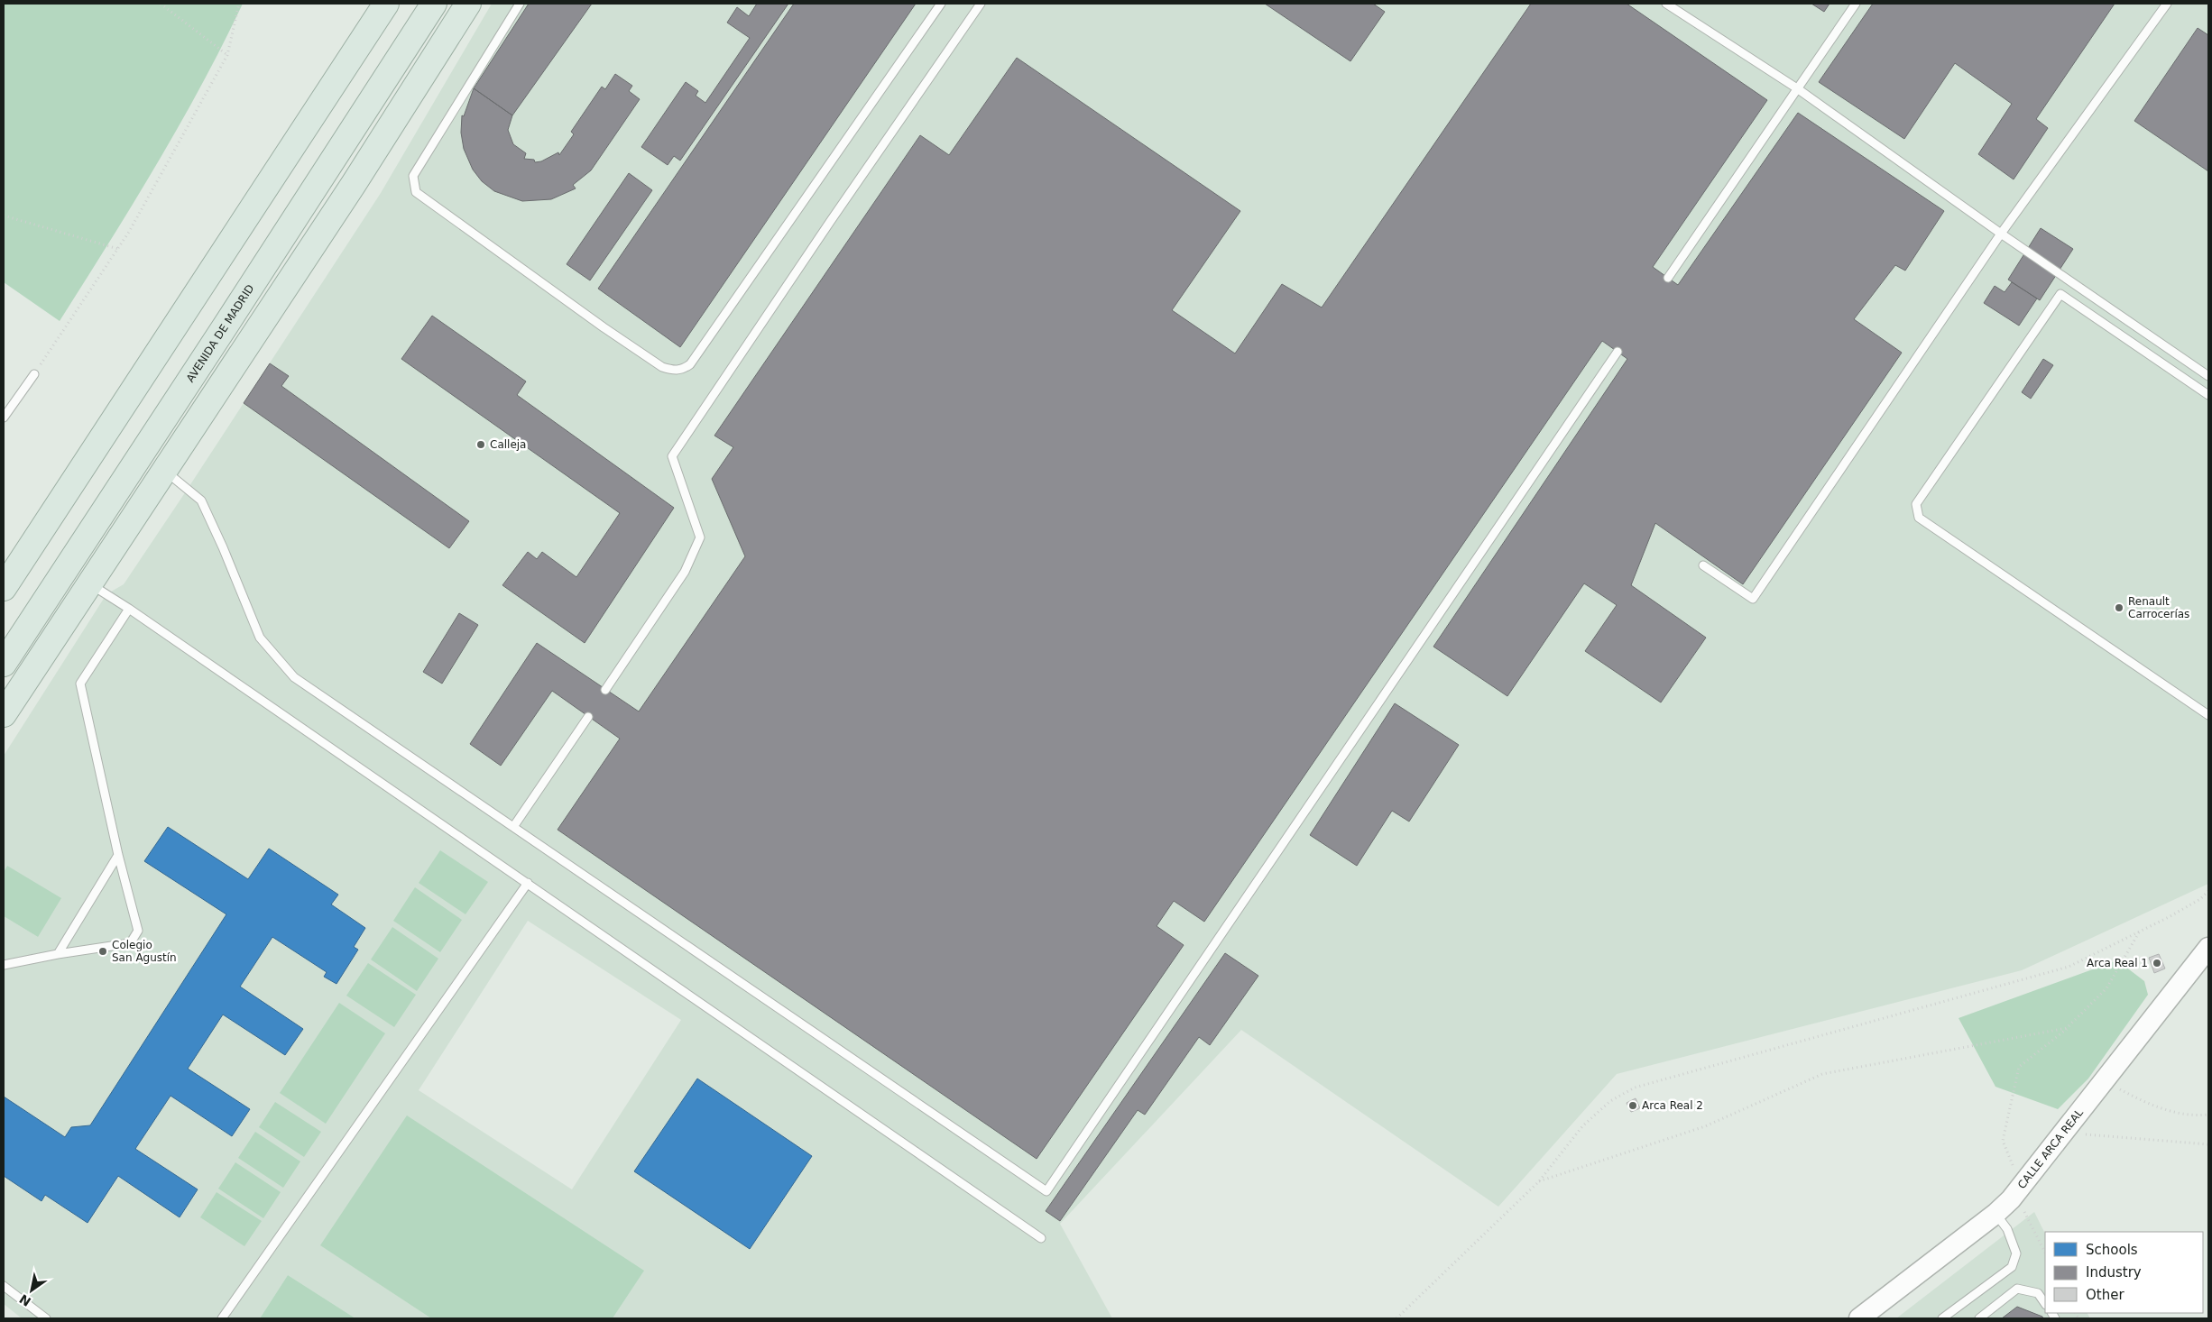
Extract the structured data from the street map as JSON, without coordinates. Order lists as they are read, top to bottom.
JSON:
{
  "streets": {
    "highway": ["AVENIDA DE MADRID"],
    "street": ["CALLE ARCA REAL"]
  },
  "places": [
    "Calleja",
    "Renault Carrocerías",
    "Colegio San Agustín",
    "Arca Real 1",
    "Arca Real 2"
  ],
  "legend": ["Schools", "Industry", "Other"],
  "north": "bottom left"
}
